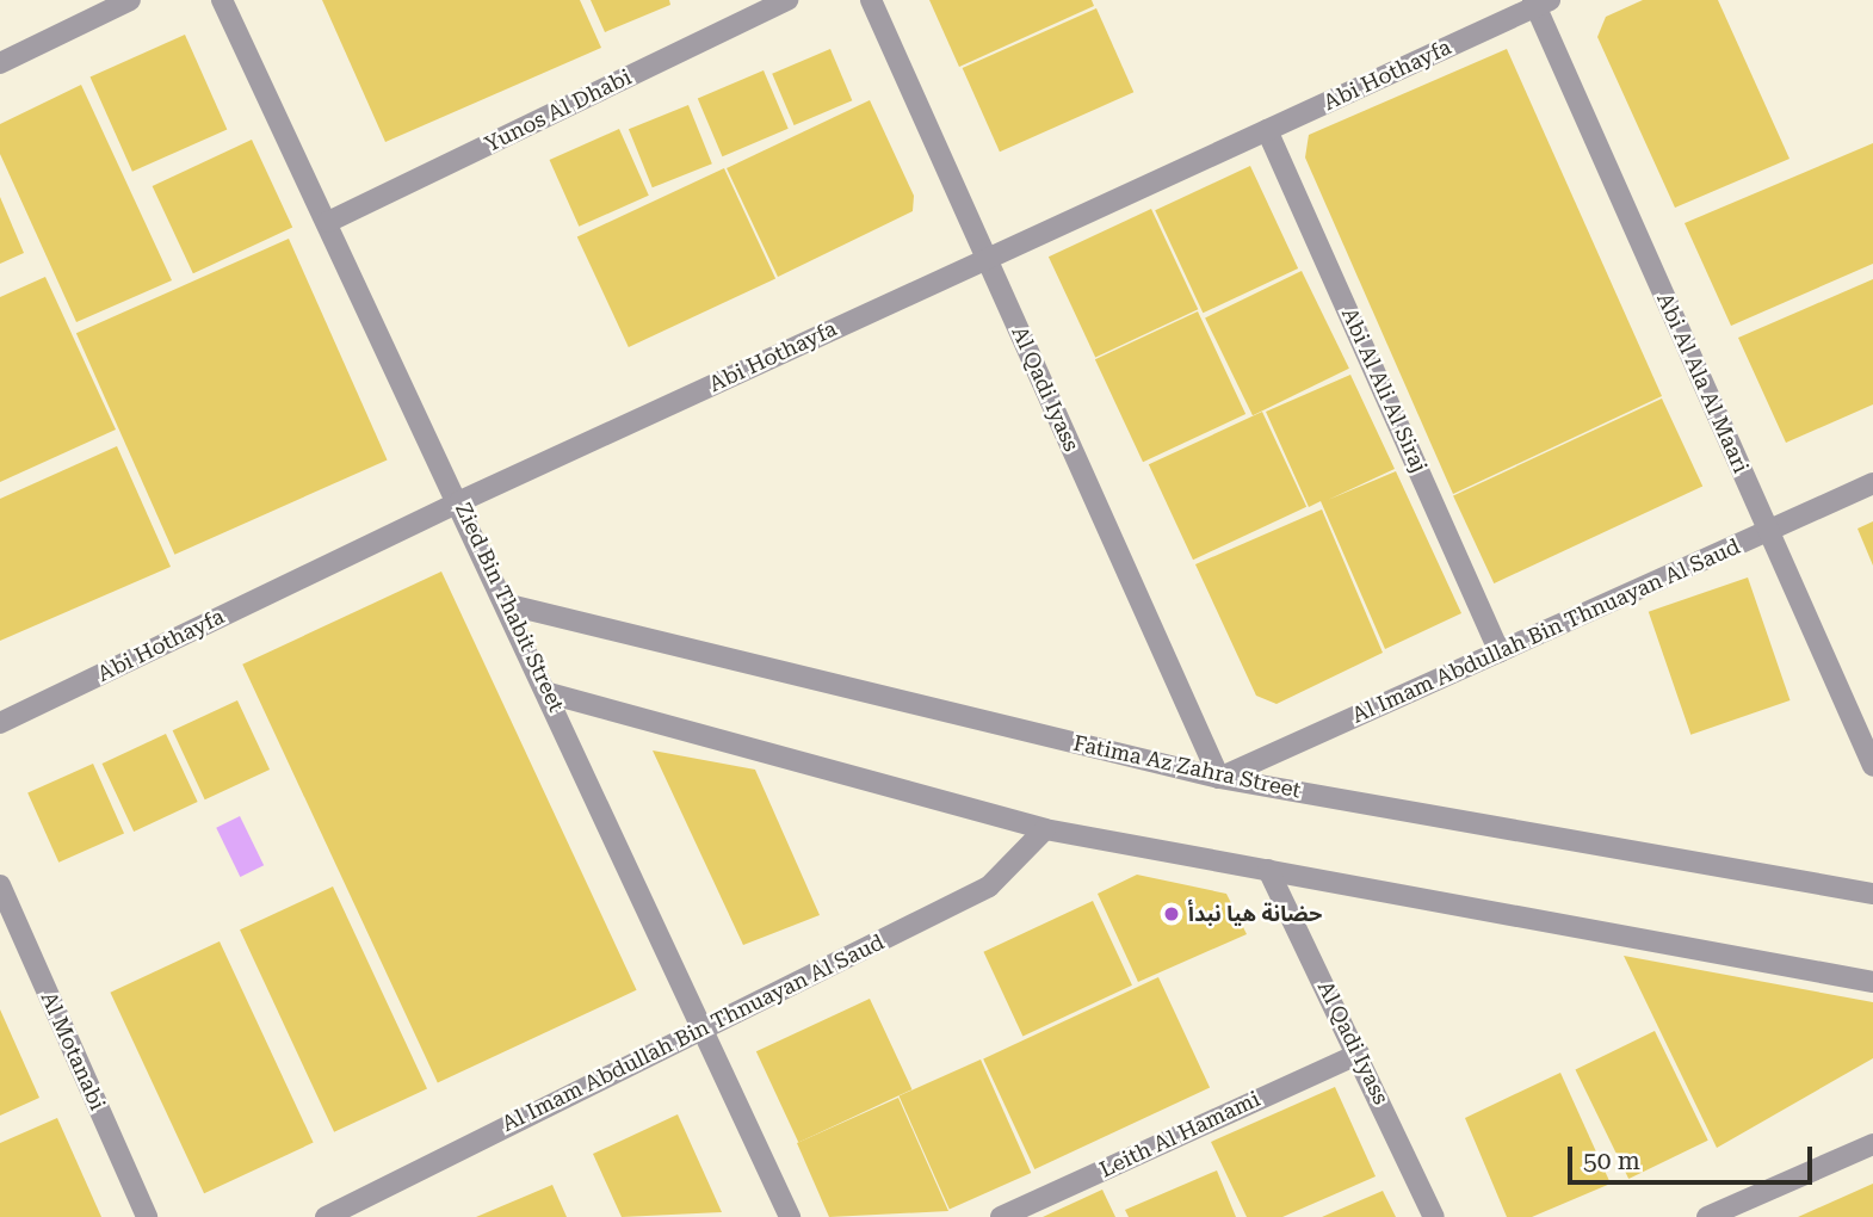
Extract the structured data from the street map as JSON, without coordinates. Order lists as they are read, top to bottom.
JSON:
{
  "streets": {
    "street": [
      "Abi Hothayfa",
      "Yunos Al Dhabi",
      "Abi Al Ala Al Maari",
      "Al Qadi Iyass",
      "Abi Al Ali Al Siraj",
      "Zied Bin Thabit Street",
      "Al Imam Abdullah Bin Thnuayan Al Saud",
      "Fatima Az Zahra Street",
      "Al Motanabi",
      "Leith Al Hamami"
    ]
  },
  "crossings": [
    ["Abi Hothayfa", "Abi Al Ala Al Maari"],
    ["Abi Hothayfa", "Al Qadi Iyass"],
    ["Abi Hothayfa", "Abi Al Ali Al Siraj"],
    ["Abi Hothayfa", "Zied Bin Thabit Street"],
    ["Yunos Al Dhabi", "Zied Bin Thabit Street"],
    ["Abi Al Ala Al Maari", "Al Imam Abdullah Bin Thnuayan Al Saud"],
    ["Al Qadi Iyass", "Al Imam Abdullah Bin Thnuayan Al Saud"],
    ["Al Qadi Iyass", "Fatima Az Zahra Street"],
    ["Al Qadi Iyass", "Leith Al Hamami"],
    ["Abi Al Ali Al Siraj", "Al Imam Abdullah Bin Thnuayan Al Saud"],
    ["Zied Bin Thabit Street", "Al Imam Abdullah Bin Thnuayan Al Saud"],
    ["Zied Bin Thabit Street", "Fatima Az Zahra Street"],
    ["Al Imam Abdullah Bin Thnuayan Al Saud", "Fatima Az Zahra Street"]
  ],
  "places": ["حضانة هيا نبدأ"],
  "scale_bar": "50 m"
}
